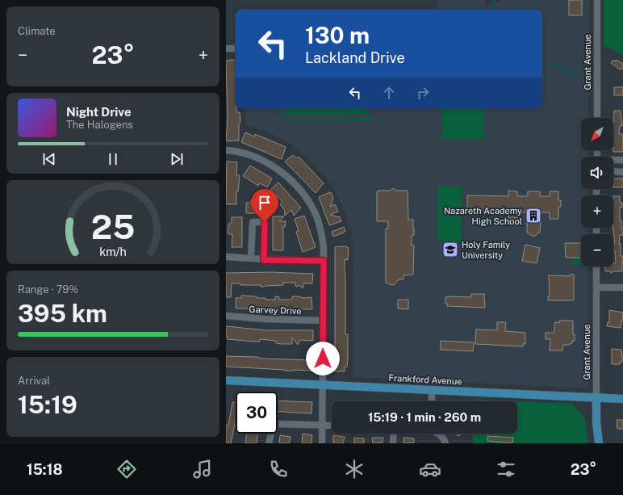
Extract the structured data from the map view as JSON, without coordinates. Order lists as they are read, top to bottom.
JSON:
{
  "streets": {
    "main road": ["Grant Avenue", "Frankford Avenue"],
    "street": ["Garvey Drive"]
  },
  "crossings": [
    ["Grant Avenue", "Frankford Avenue"]
  ],
  "places": {
    "building": ["Nazareth Academy High School"],
    "school or university": ["Holy Family University"]
  },
  "north": "bottom left",
  "page": {
    "tile": [
      "Climate",
      ["Range · 79%", "395 km"],
      ["Arrival", "15:19"]
    ],
    "turn": ["130 m", "Lackland Drive"],
    "heat": ["−", "23°", "+"],
    "song": ["Night Drive", "The Halogens"],
    "map_buttons": ["+", "−"],
    "limit": "30",
    "trip": "15:19 · 1 min · 260 m",
    "tabs": ["15:18", "23°"],
    "gauge": ["25", "km/h"]
  }
}
